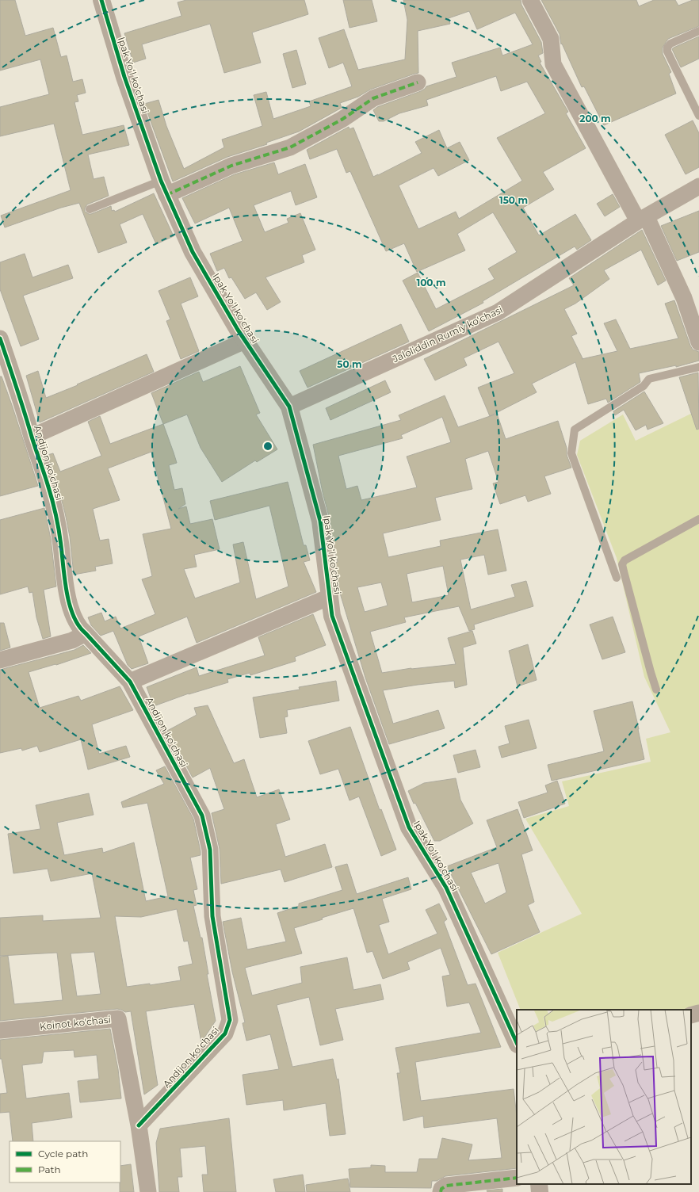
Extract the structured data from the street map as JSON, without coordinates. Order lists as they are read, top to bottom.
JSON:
{
  "streets": {
    "street": [
      "Ipak Yoʻl koʻchasi",
      "Jaloliddin Rumiy koʻchasi",
      "Andijon koʻchasi",
      "Koinot ko'chasi"
    ]
  },
  "crossings": [
    ["Ipak Yoʻl koʻchasi", "Jaloliddin Rumiy koʻchasi"],
    ["Ipak Yoʻl koʻchasi", "Andijon koʻchasi"],
    ["Andijon koʻchasi", "Koinot ko'chasi"]
  ],
  "legend": ["Cycle path", "Path"],
  "rings": [
    "200 m",
    "150 m",
    "100 m",
    "50 m"
  ]
}
